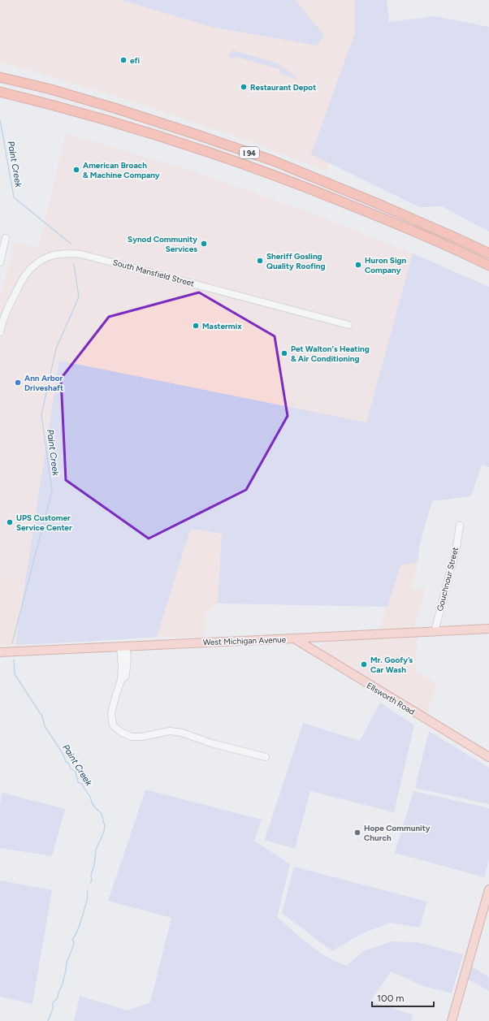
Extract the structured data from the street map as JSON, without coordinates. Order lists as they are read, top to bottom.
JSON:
{
  "streets": {
    "highway": ["I 94"],
    "main road": ["West Michigan Avenue", "Ellsworth Road"],
    "street": ["South Mansfield Street", "Gouchnour Street"]
  },
  "crossings": [
    ["Gouchnour Street", "West Michigan Avenue"],
    ["West Michigan Avenue", "Ellsworth Road"]
  ],
  "water": ["Paint Creek"],
  "places": [
    "efi",
    "Restaurant Depot",
    "American Broach & Machine Company",
    "Synod Community Services",
    "Sheriff Gosling Quality Roofing",
    "Huron Sign Company",
    "Mastermix",
    "Pet Walton's Heating & Air Conditioning",
    "Ann Arbor Driveshaft",
    "UPS Customer Service Center",
    "Mr. Goofy’s Car Wash",
    "Hope Community Church"
  ],
  "scale_bar": "100 m"
}
